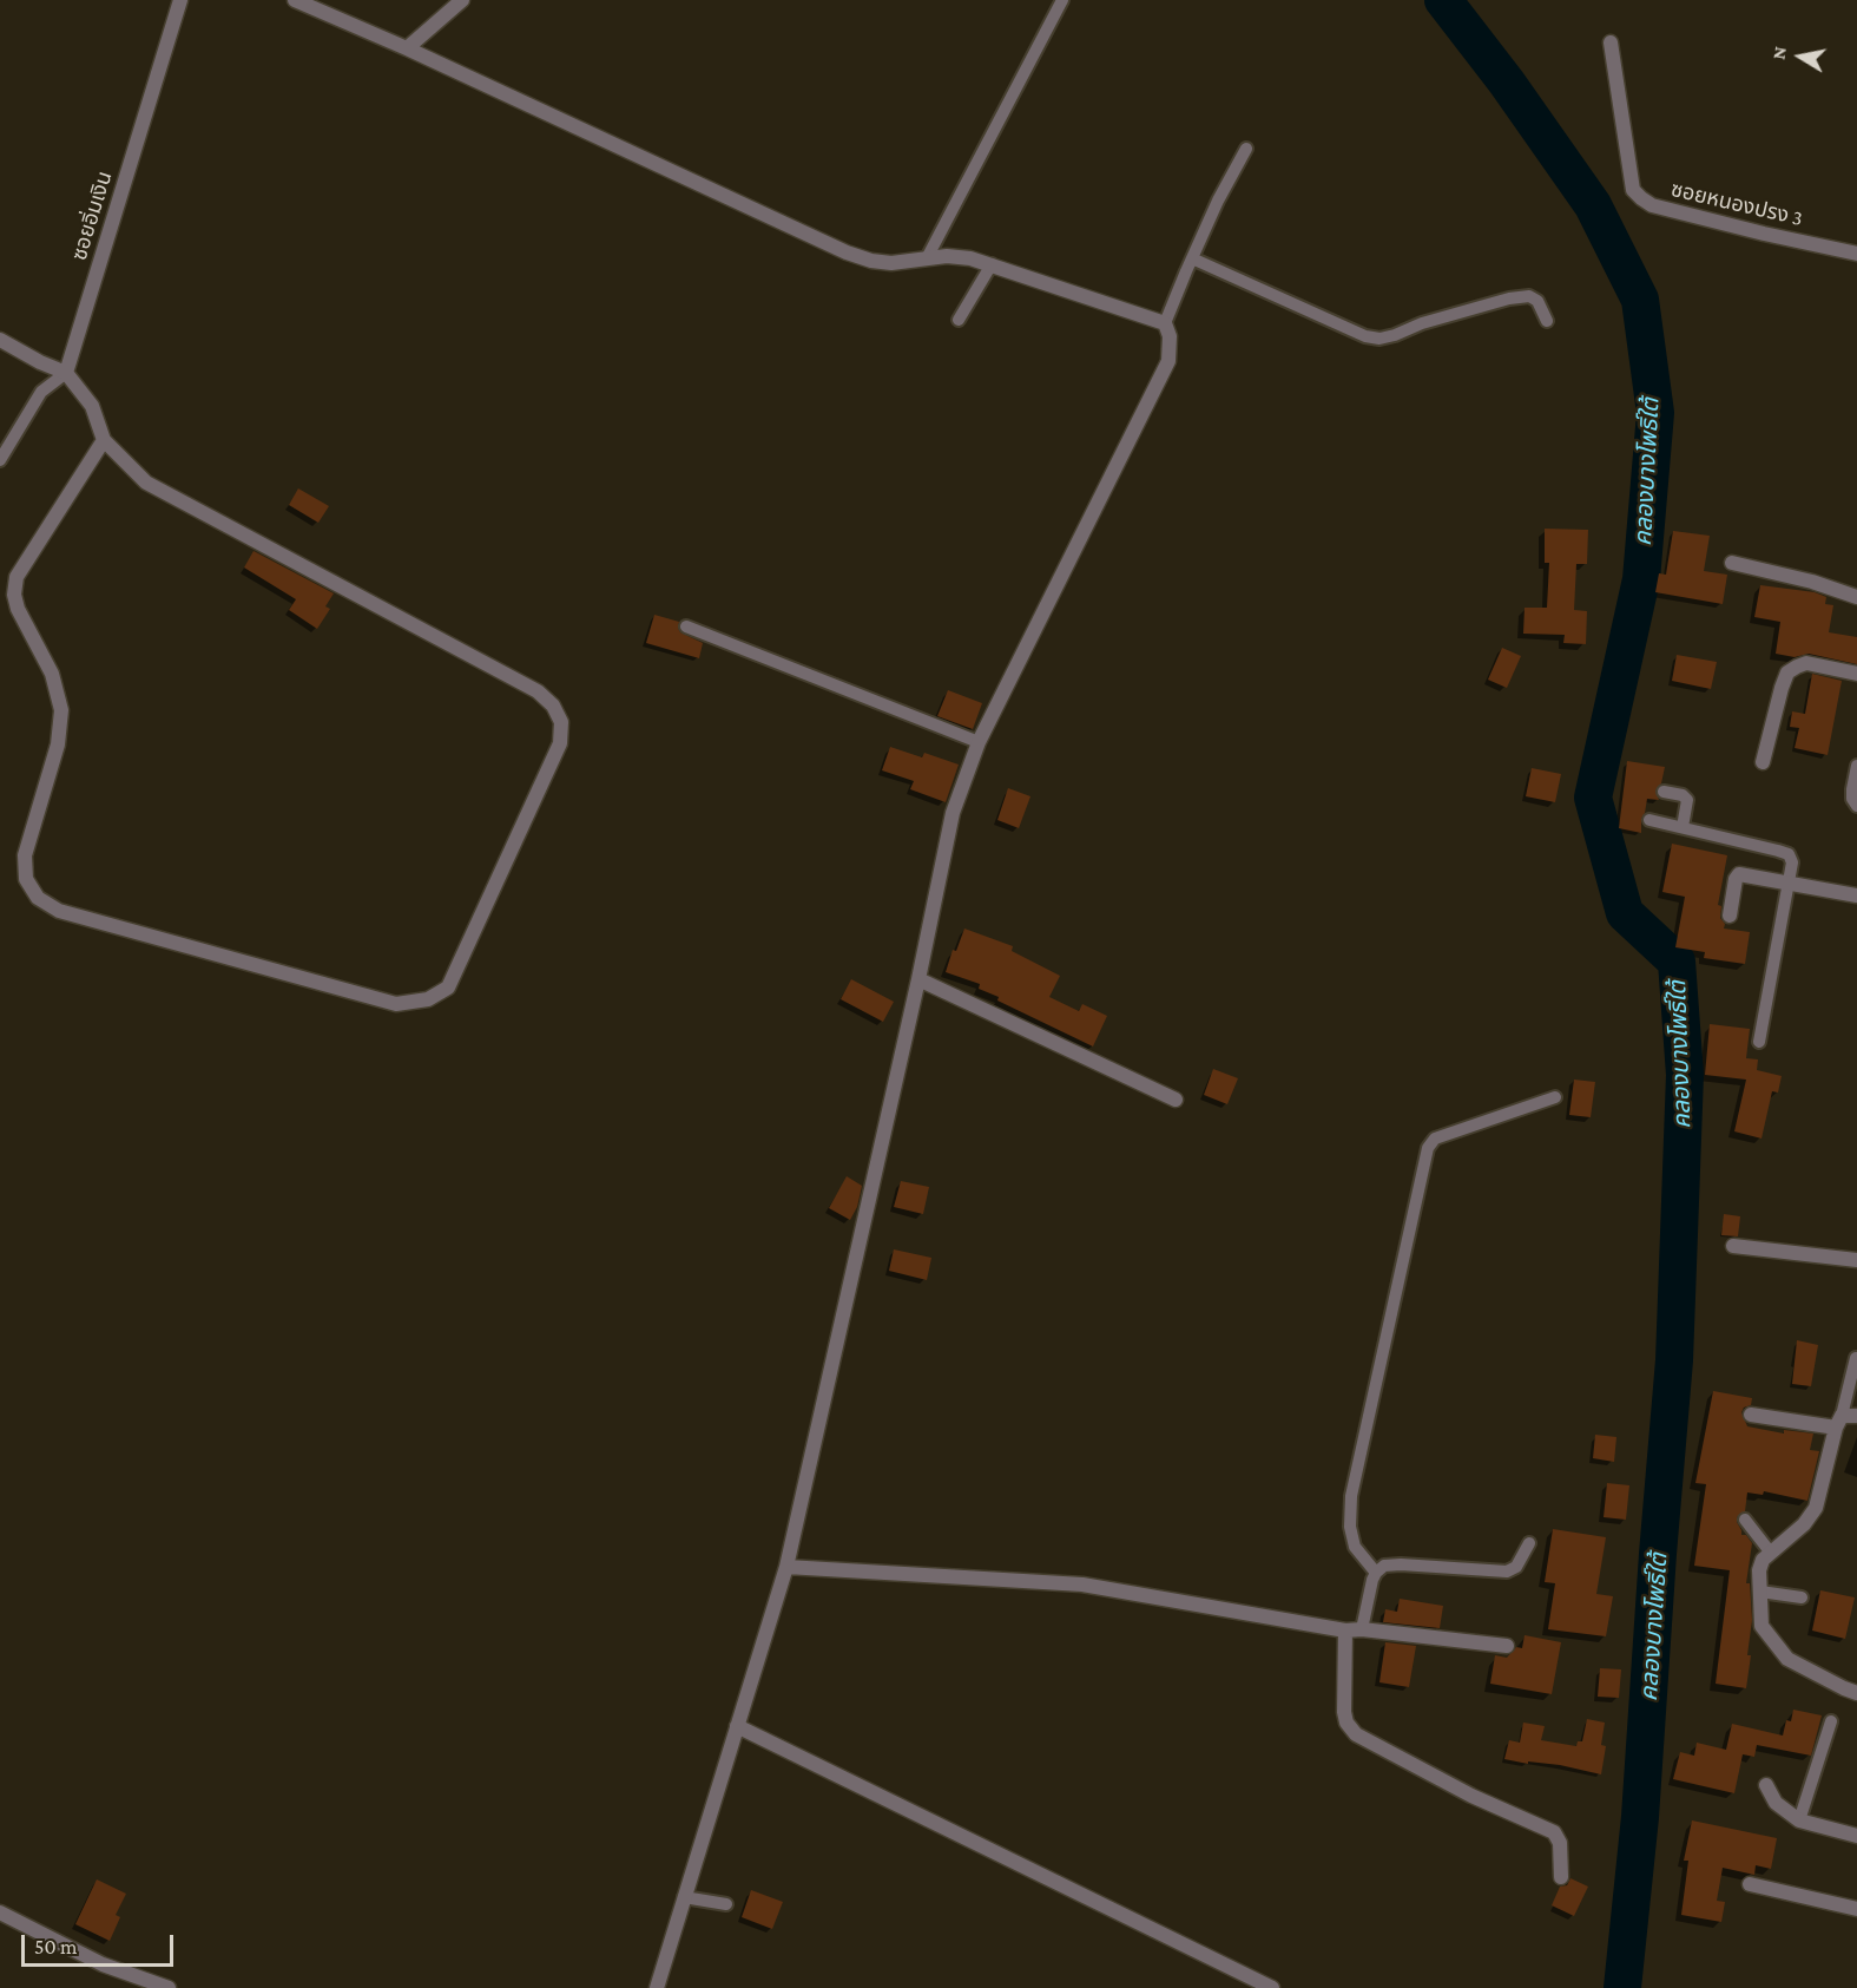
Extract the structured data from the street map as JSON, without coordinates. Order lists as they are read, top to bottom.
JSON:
{
  "streets": {
    "street": ["ซอยหนองปรง 3", "ซอยอิ่มเงิน"]
  },
  "water": ["คลองบางโพธิ์ใต้"],
  "scale_bar": "50 m",
  "north": "left"
}
